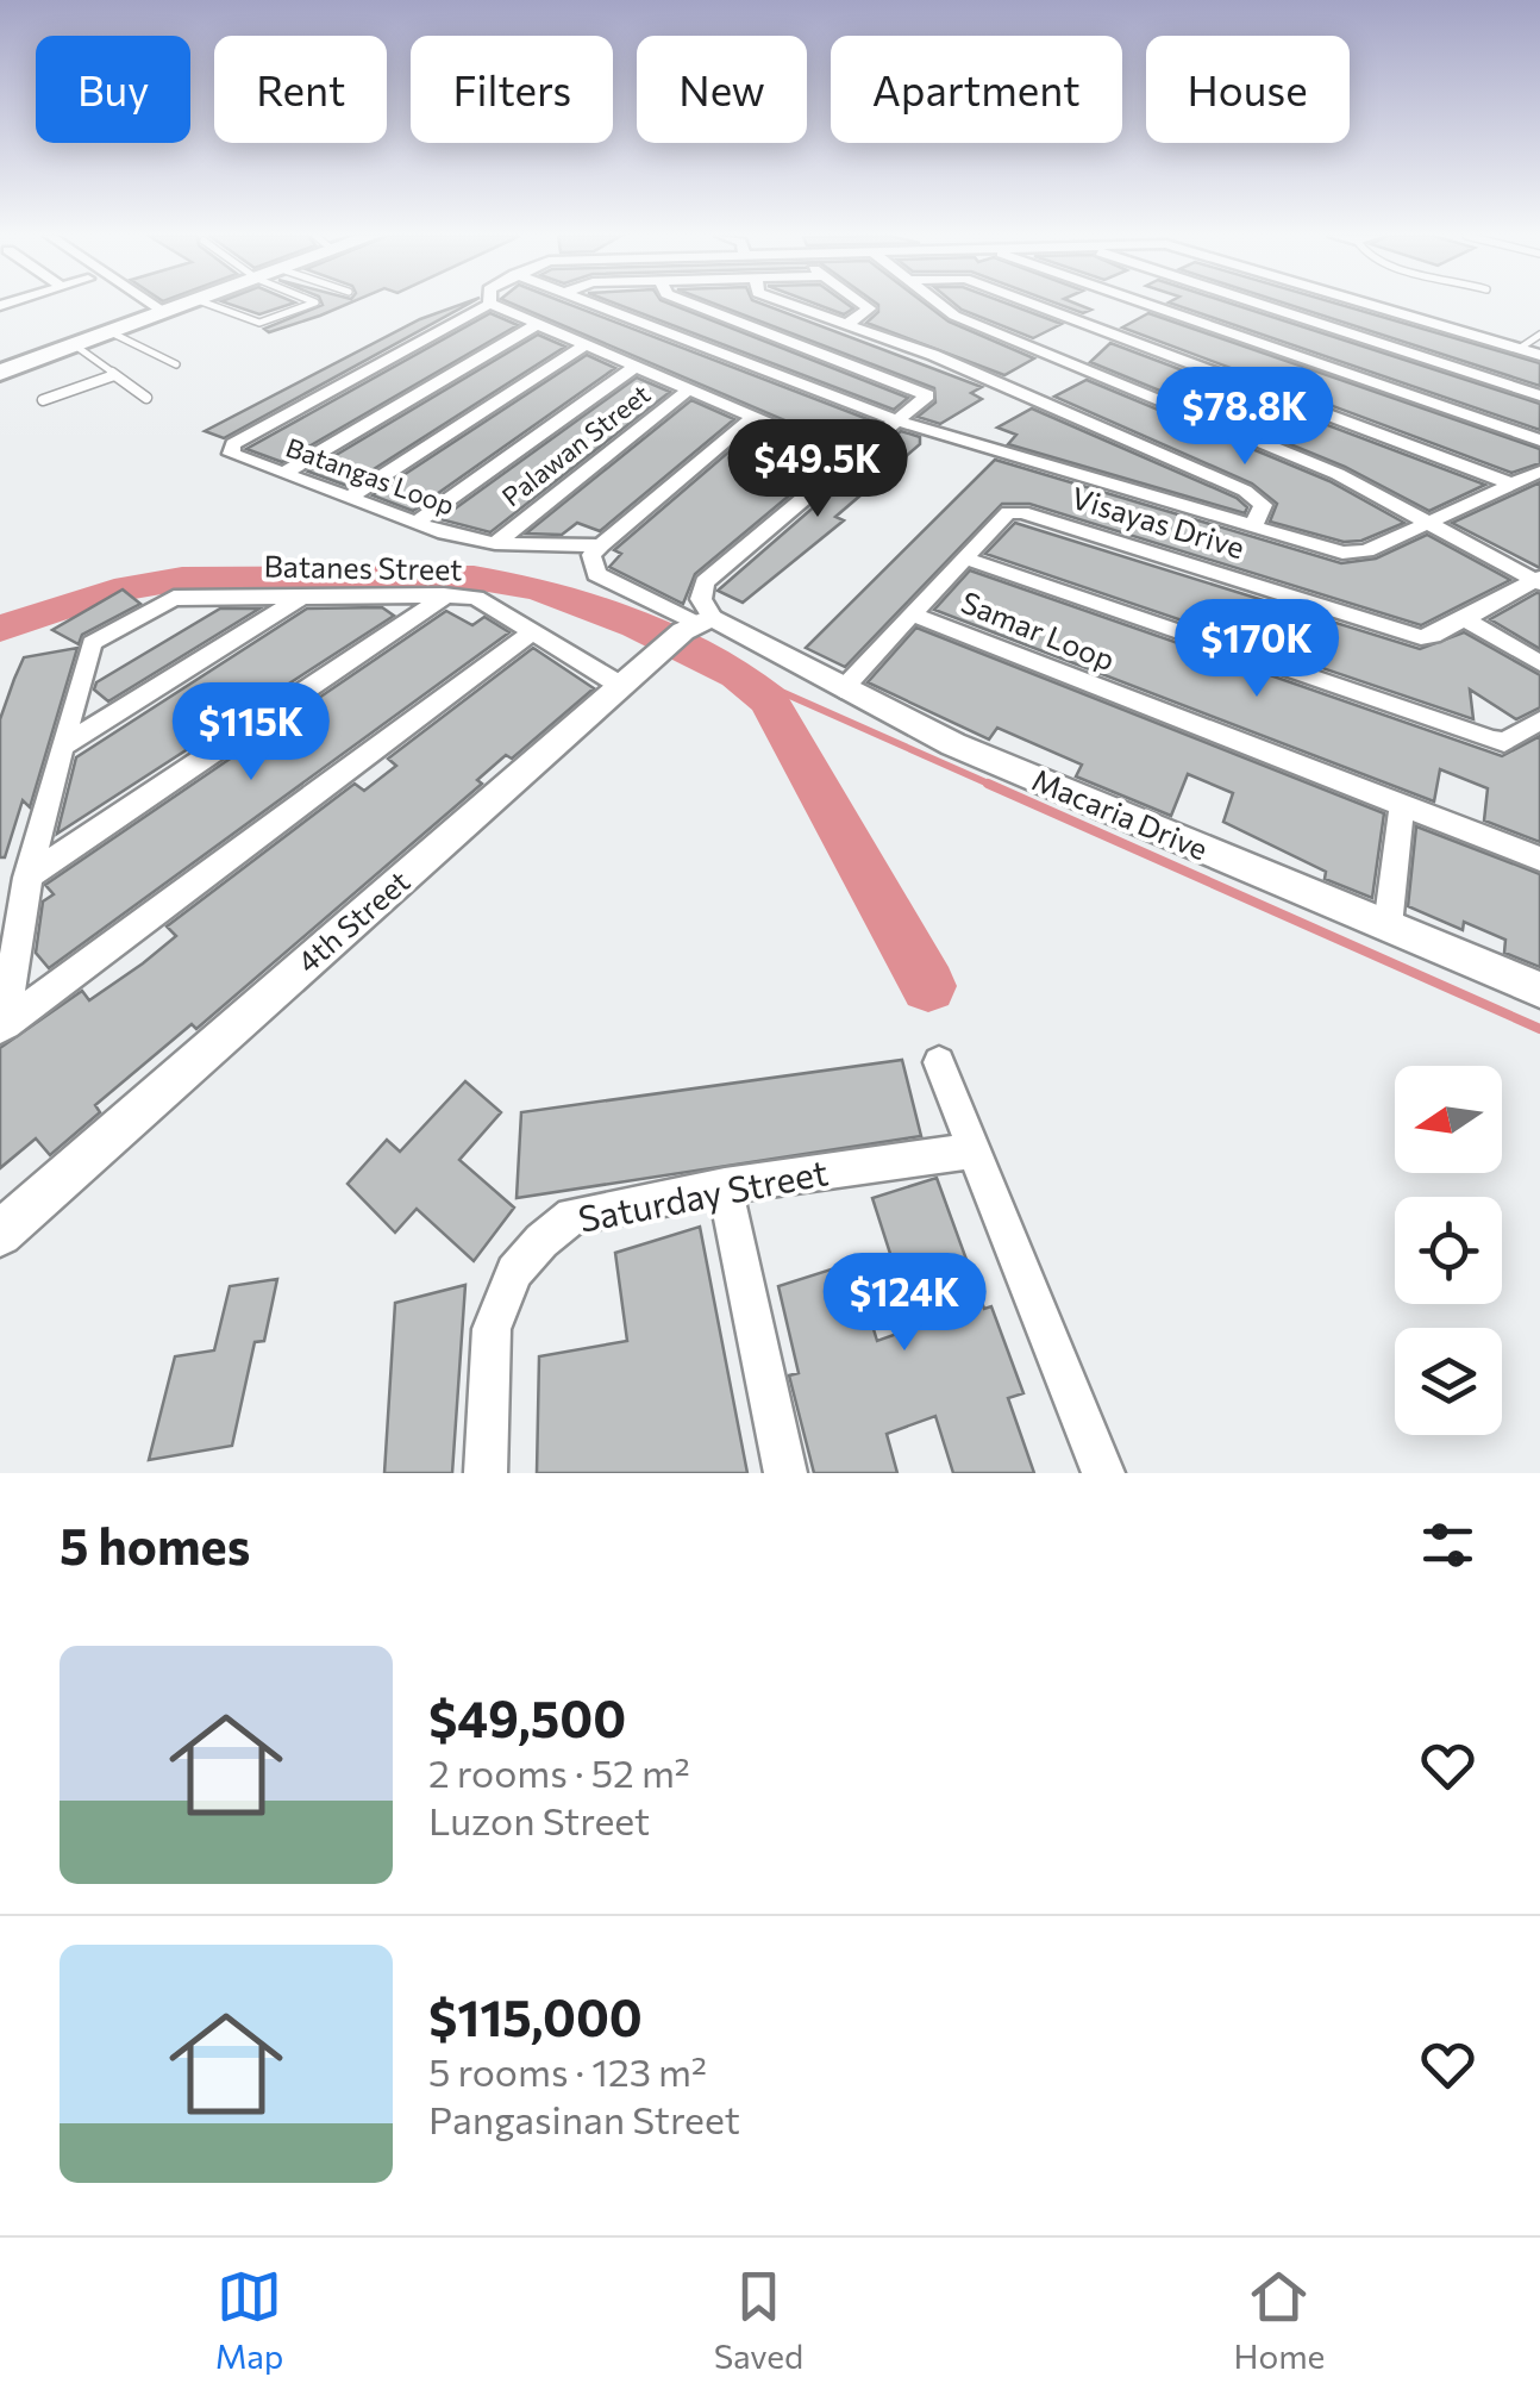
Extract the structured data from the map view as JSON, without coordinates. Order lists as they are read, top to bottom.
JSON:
{
  "streets": {
    "street": [
      "Palawan Street",
      "Batangas Loop",
      "Visayas Drive",
      "Batanes Street",
      "Samar Loop",
      "Macaria Drive",
      "4th Street",
      "Saturday Street"
    ]
  },
  "crossings": [
    ["Palawan Street", "Batangas Loop"],
    ["Batanes Street", "4th Street"],
    ["Macaria Drive", "4th Street"]
  ],
  "north": "left",
  "page": {
    "chip": [
      "Buy",
      "Rent",
      "Filters",
      "New",
      "Apartment",
      "House"
    ],
    "price": [
      "$78.8K",
      "$49.5K",
      "$170K",
      "$115K",
      "$124K"
    ],
    "heading": "5 homes",
    "list": [
      {
        "name": "$49,500",
        "note": "2 rooms · 52 m² · Luzon Street"
      },
      {
        "name": "$115,000",
        "note": "5 rooms · 123 m² · Pangasinan Street"
      }
    ],
    "tabs": ["Map", "Saved", "Home"]
  }
}
